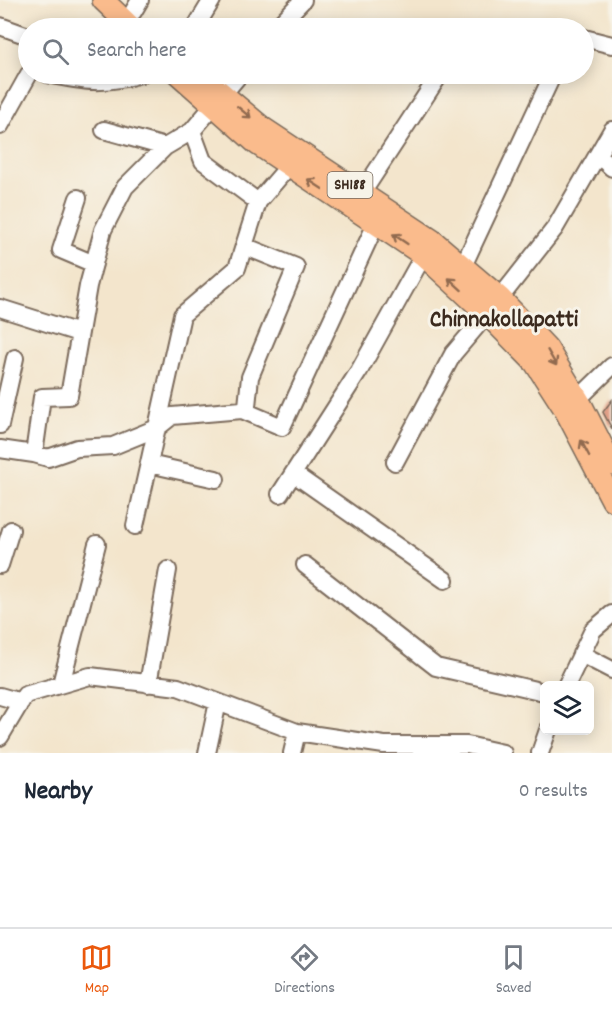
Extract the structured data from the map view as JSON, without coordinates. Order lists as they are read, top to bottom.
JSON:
{
  "streets": {
    "main road": ["SH188"]
  },
  "districts": ["Chinnakollapatti"],
  "page": {
    "search": "Search here",
    "heading": ["Nearby", "0 results"],
    "nav": ["Map", "Directions", "Saved"]
  }
}
